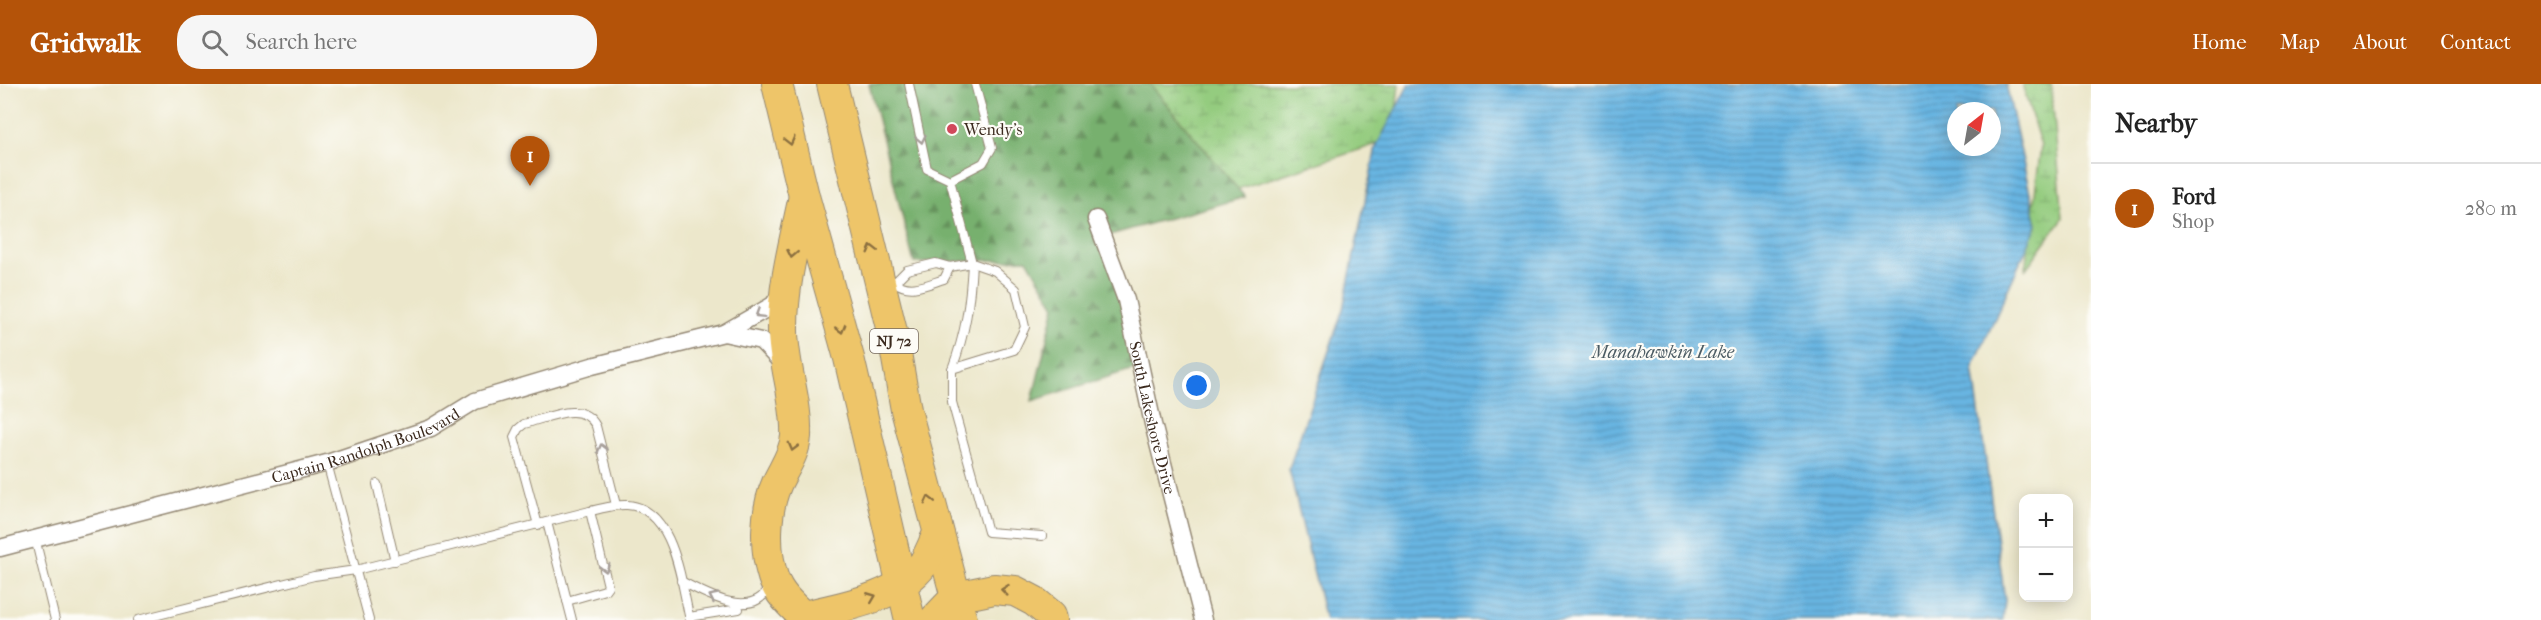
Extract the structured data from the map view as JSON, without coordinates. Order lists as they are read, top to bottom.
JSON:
{
  "streets": {
    "highway": ["NJ 72"],
    "street": ["South Lakeshore Drive", "Captain Randolph Boulevard"]
  },
  "water": ["Manahawkin Lake"],
  "places": ["Wendy's"],
  "north": "top right",
  "page": {
    "header": "Gridwalk",
    "search": "Search here",
    "nav": [
      "Home",
      "Map",
      "About",
      "Contact"
    ],
    "heading": "Nearby",
    "pins": "1",
    "list": [
      {
        "mark": "1",
        "name": "Ford",
        "note": "Shop",
        "value": "280 m"
      }
    ],
    "map_buttons": ["+", "−"]
  }
}
